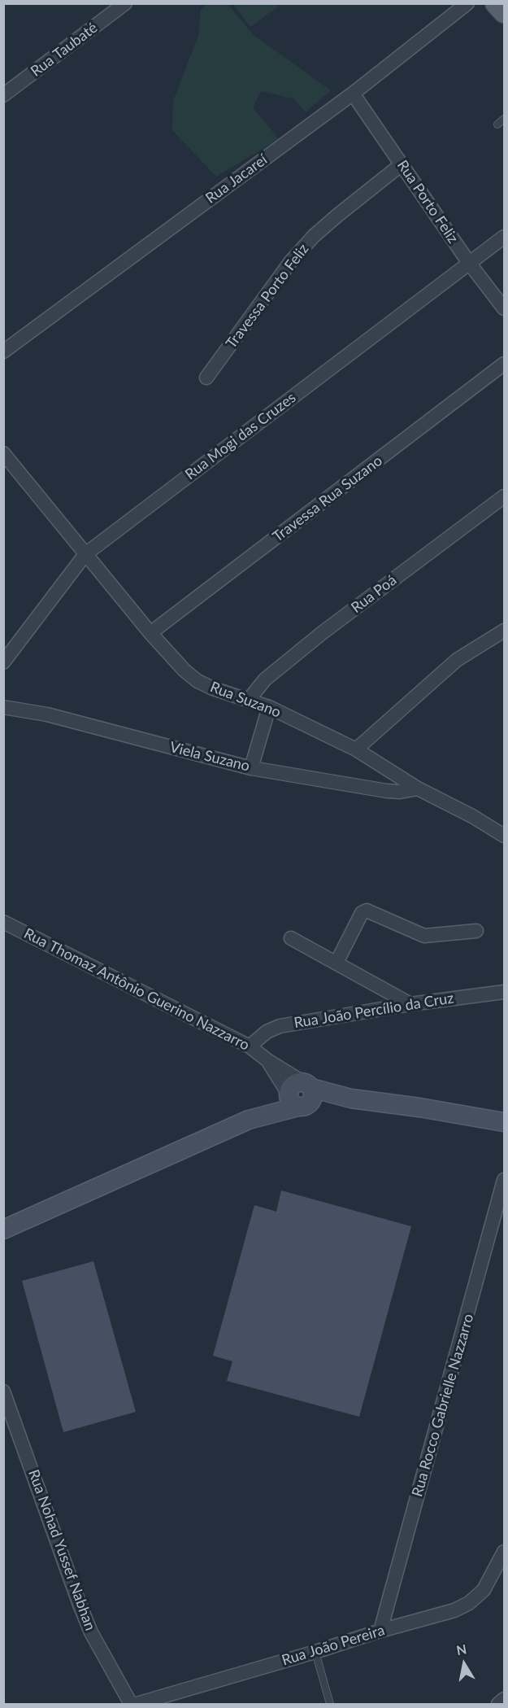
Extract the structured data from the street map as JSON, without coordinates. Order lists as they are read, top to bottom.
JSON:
{
  "streets": {
    "street": [
      "Rua Taubaté",
      "Rua Jacareí",
      "Rua Porto Feliz",
      "Travessa Porto Feliz",
      "Rua Mogi das Cruzes",
      "Travessa Rua Suzano",
      "Rua Poá",
      "Rua Suzano",
      "Viela Suzano",
      "Rua Thomaz Antônio Guerino Nazzarro",
      "Rua João Percílio da Cruz",
      "Rua Rocco Gabrielle Nazzarro",
      "Rua Nohad Yussef Nabhan",
      "Rua João Pereira"
    ]
  },
  "crossings": [
    ["Rua Jacareí", "Rua Porto Feliz"],
    ["Rua Porto Feliz", "Travessa Porto Feliz"],
    ["Rua Porto Feliz", "Rua Mogi das Cruzes"],
    ["Rua Mogi das Cruzes", "Rua Suzano"],
    ["Travessa Rua Suzano", "Rua Suzano"],
    ["Rua Poá", "Rua Suzano"],
    ["Rua Suzano", "Viela Suzano"],
    ["Rua Thomaz Antônio Guerino Nazzarro", "Rua João Percílio da Cruz"],
    ["Rua Rocco Gabrielle Nazzarro", "Rua João Pereira"]
  ],
  "north": "top"
}
